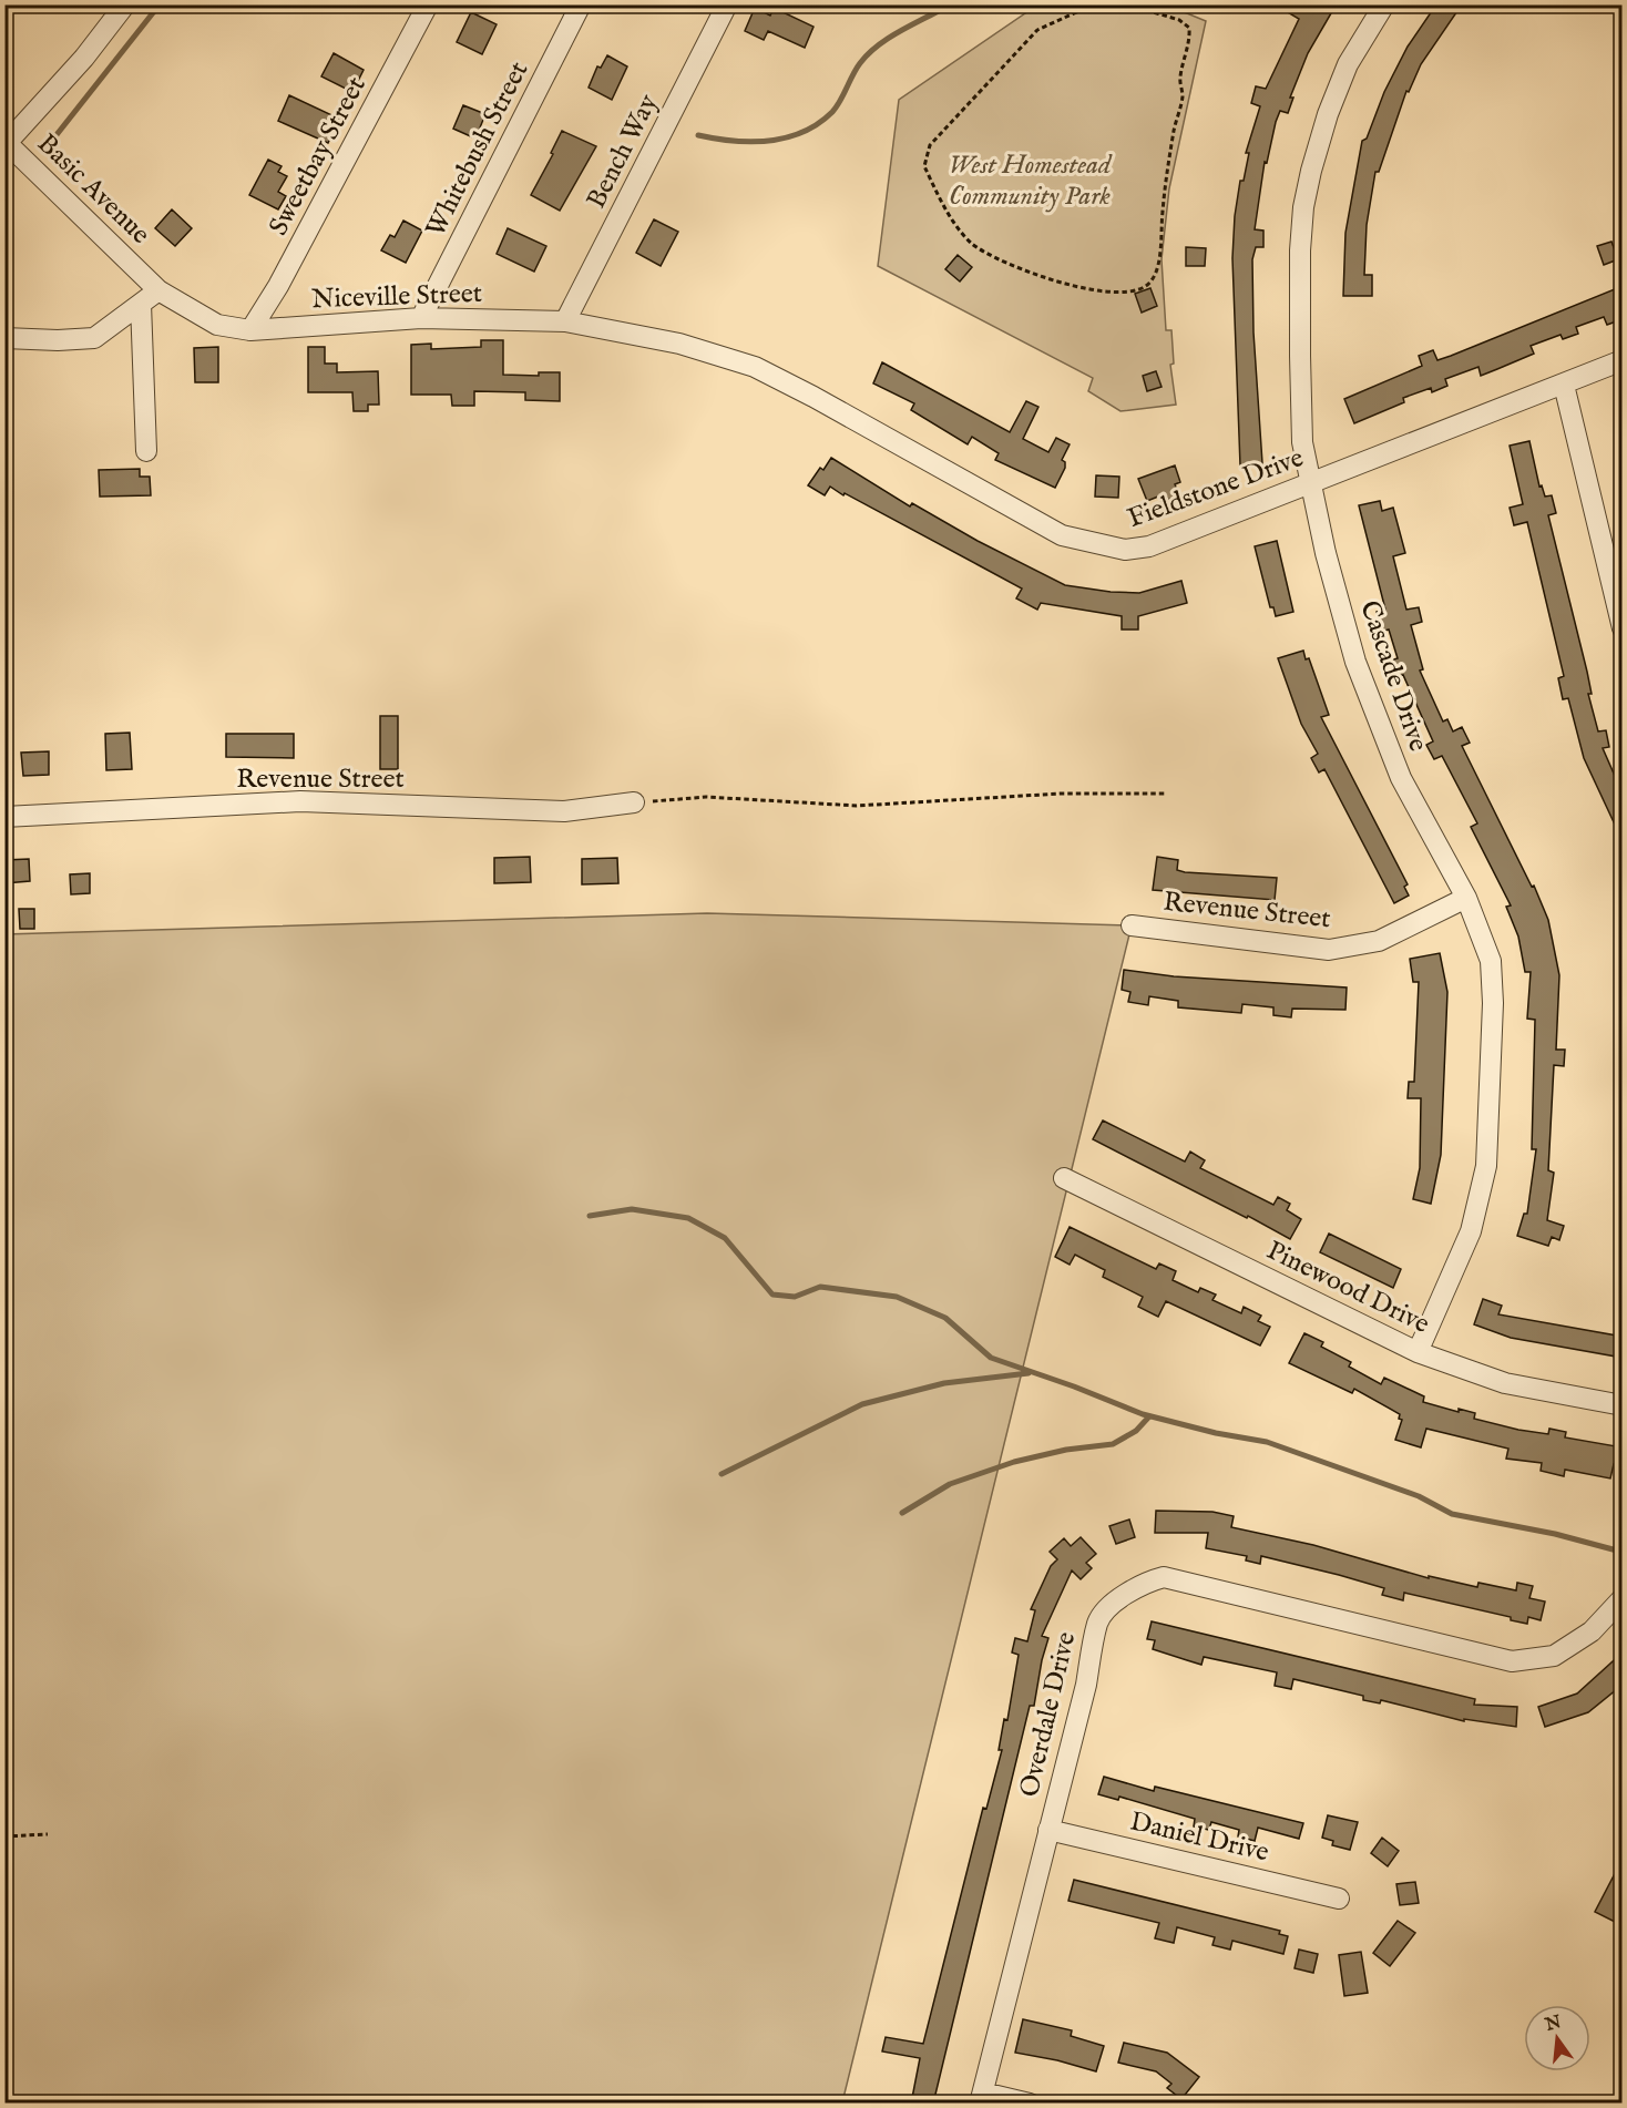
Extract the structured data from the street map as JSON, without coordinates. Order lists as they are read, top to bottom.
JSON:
{
  "streets": {
    "street": [
      "Whitebush Street",
      "Bench Way",
      "Sweetbay Street",
      "Basic Avenue",
      "Niceville Street",
      "Fieldstone Drive",
      "Cascade Drive",
      "Revenue Street",
      "Pinewood Drive",
      "Overdale Drive",
      "Daniel Drive"
    ]
  },
  "crossings": [
    ["Whitebush Street", "Niceville Street"],
    ["Bench Way", "Niceville Street"],
    ["Sweetbay Street", "Niceville Street"],
    ["Basic Avenue", "Niceville Street"],
    ["Niceville Street", "Fieldstone Drive"],
    ["Fieldstone Drive", "Cascade Drive"],
    ["Cascade Drive", "Revenue Street"],
    ["Cascade Drive", "Pinewood Drive"],
    ["Overdale Drive", "Daniel Drive"]
  ],
  "parks": ["West Homestead Community Park"],
  "north": "top"
}
